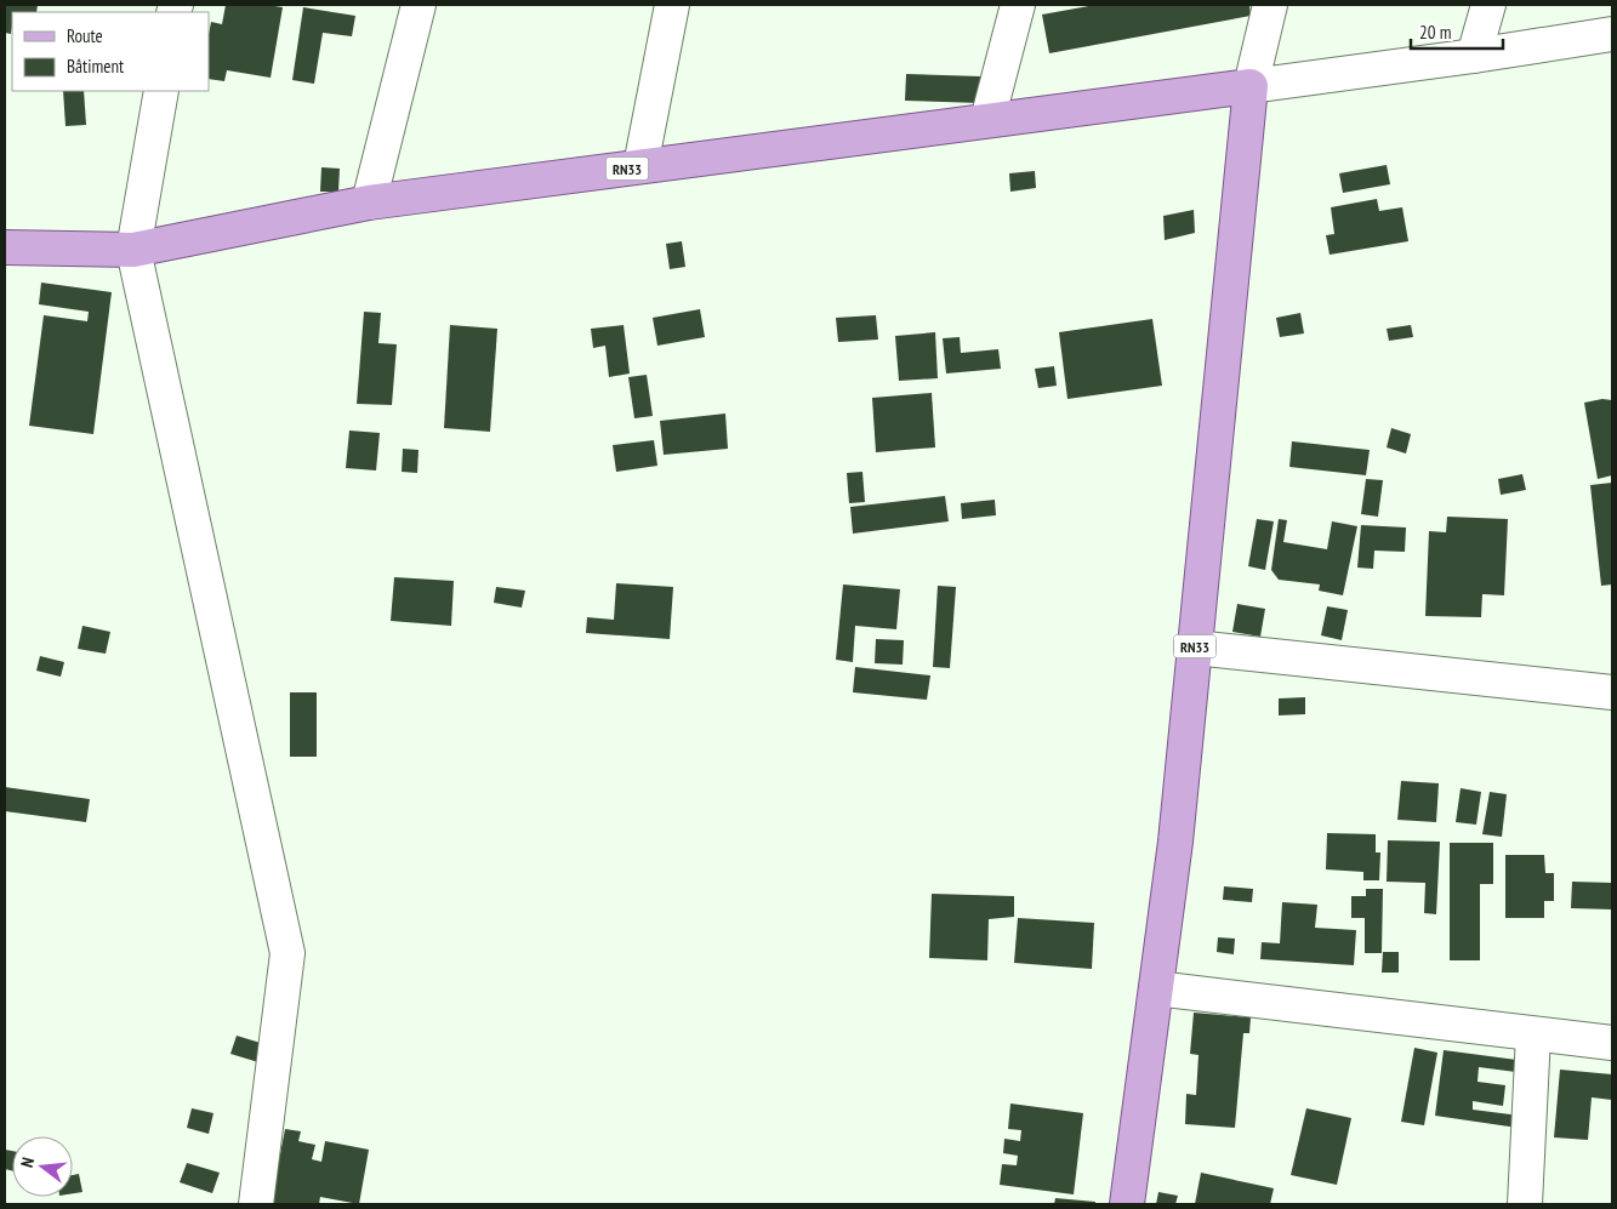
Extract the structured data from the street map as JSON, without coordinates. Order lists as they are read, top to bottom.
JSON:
{
  "streets": {
    "main road": ["RN33"]
  },
  "legend": ["Route", "Bâtiment"],
  "scale_bar": "20 m",
  "north": "left"
}
